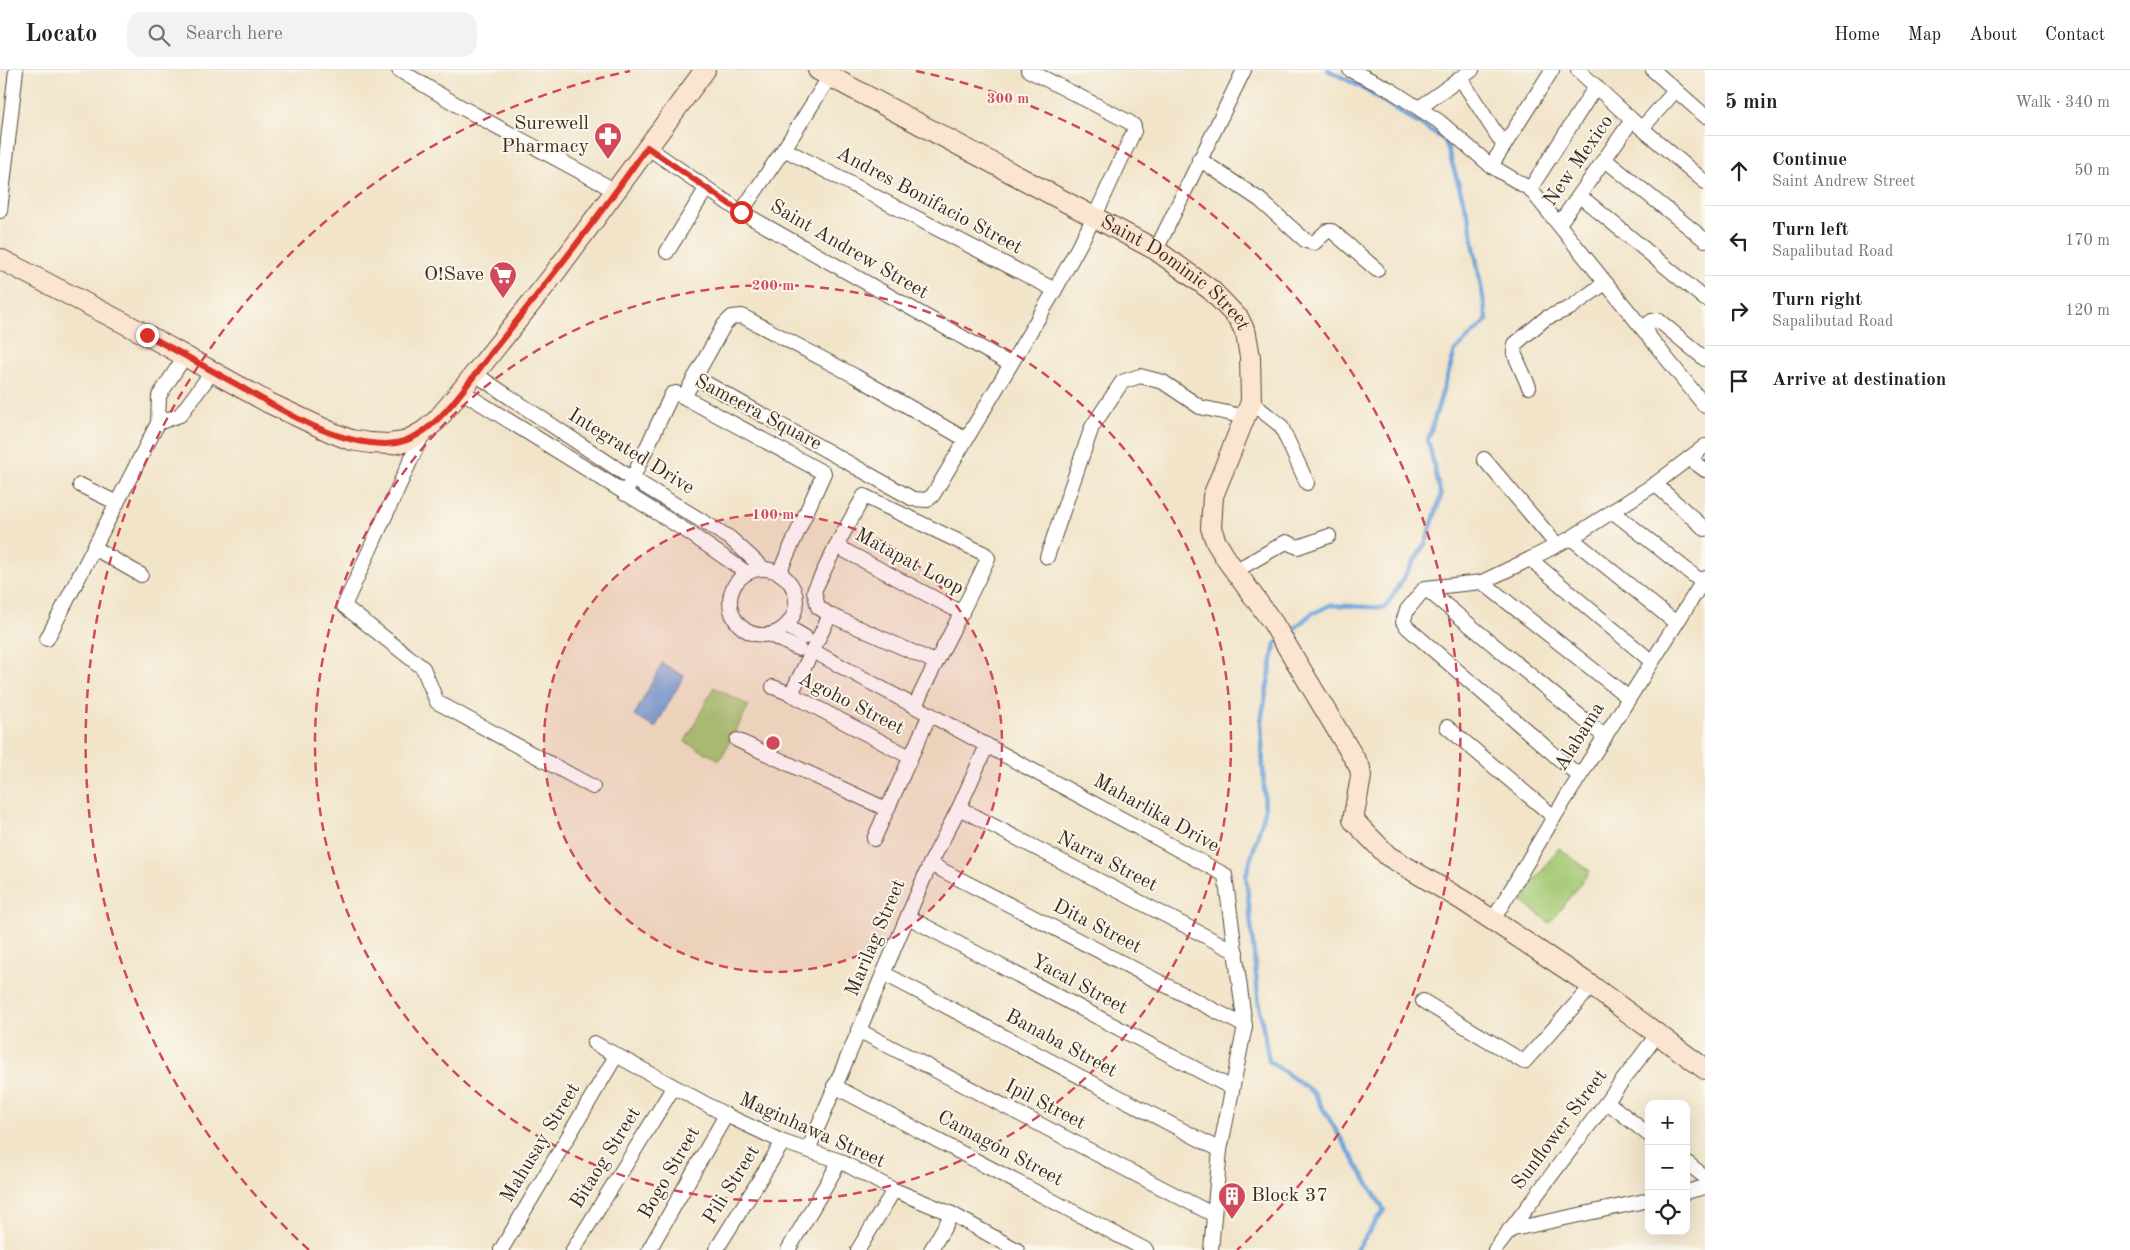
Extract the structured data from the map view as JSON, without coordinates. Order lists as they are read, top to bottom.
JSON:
{
  "streets": {
    "street": [
      "New Mexico",
      "Andres Bonifacio Street",
      "Saint Andrew Street",
      "Saint Dominic Street",
      "Sameera Square",
      "Integrated Drive",
      "Matapat Loop",
      "Agoho Street",
      "Alabama",
      "Maharlika Drive",
      "Narra Street",
      "Dita Street",
      "Marilag Street",
      "Yacal Street",
      "Banaba Street",
      "Ipil Street",
      "Sunflower Street",
      "Maginhawa Street",
      "Mahusay Street",
      "Camagon Street",
      "Bitaog Street",
      "Bogo Street",
      "Pili Street"
    ]
  },
  "crossings": [
    ["Saint Dominic Street", "Alabama"],
    ["Saint Dominic Street", "Sunflower Street"],
    ["Sameera Square", "Integrated Drive"],
    ["Matapat Loop", "Maharlika Drive"],
    ["Maharlika Drive", "Narra Street"],
    ["Maharlika Drive", "Dita Street"],
    ["Maharlika Drive", "Marilag Street"],
    ["Maharlika Drive", "Yacal Street"],
    ["Maharlika Drive", "Banaba Street"],
    ["Maharlika Drive", "Ipil Street"],
    ["Narra Street", "Marilag Street"],
    ["Dita Street", "Marilag Street"],
    ["Marilag Street", "Yacal Street"],
    ["Marilag Street", "Banaba Street"],
    ["Marilag Street", "Ipil Street"],
    ["Marilag Street", "Maginhawa Street"],
    ["Marilag Street", "Camagon Street"],
    ["Maginhawa Street", "Mahusay Street"],
    ["Maginhawa Street", "Bitaog Street"],
    ["Maginhawa Street", "Bogo Street"],
    ["Maginhawa Street", "Pili Street"]
  ],
  "places": {
    "pharmacy": ["Surewell Pharmacy"],
    "supermarket": ["O!Save"],
    "building": ["Block 37"]
  },
  "page": {
    "header": "Locato",
    "search": "Search here",
    "nav": [
      "Home",
      "Map",
      "About",
      "Contact"
    ],
    "heading": ["5 min", "Walk · 340 m"],
    "list": [
      ["Continue", "Saint Andrew Street", "50 m"],
      ["Turn left", "Sapalibutad Road", "170 m"],
      ["Turn right", "Sapalibutad Road", "120 m"],
      "Arrive at destination"
    ],
    "map_buttons": ["+", "−"]
  },
  "rings": ["300 m", "200 m", "100 m"]
}
